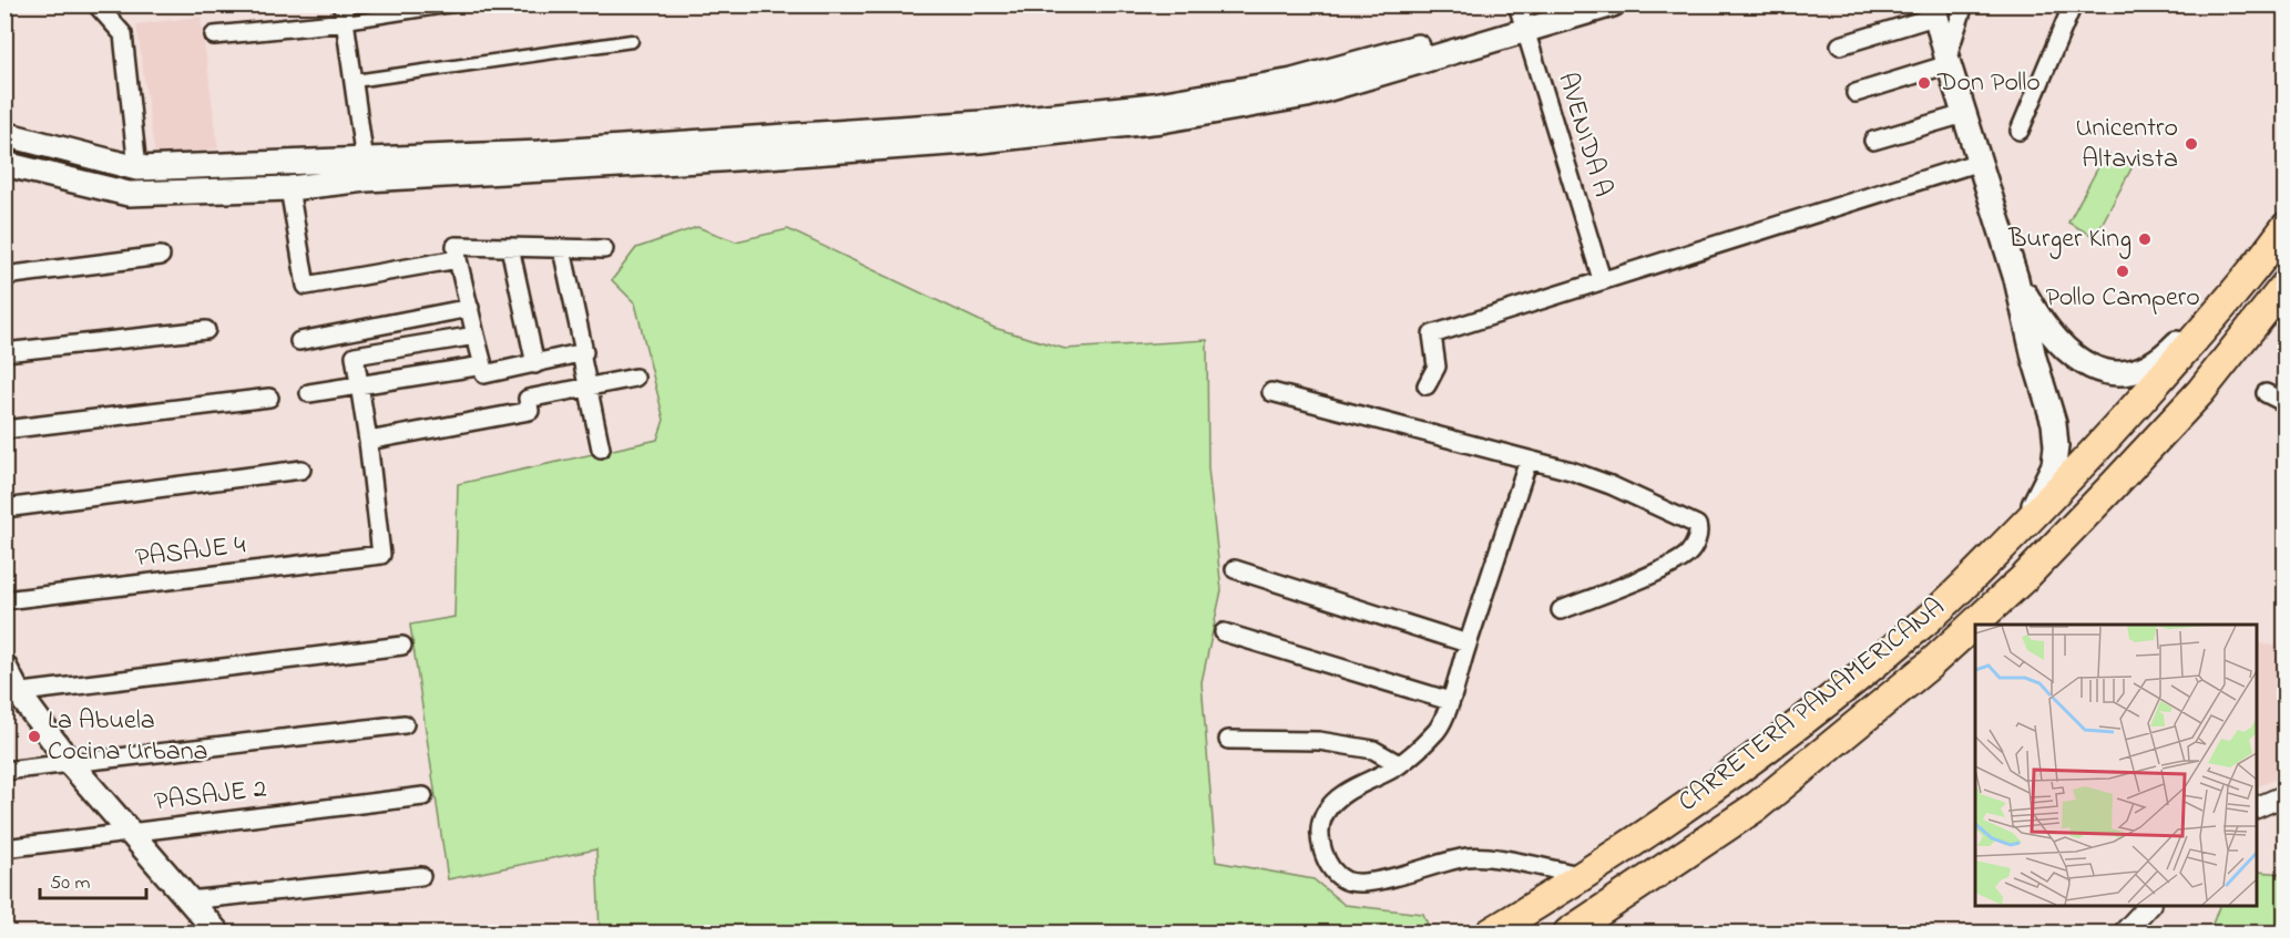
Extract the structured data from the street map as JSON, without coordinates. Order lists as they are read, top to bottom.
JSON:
{
  "streets": {
    "highway": ["CARRETERA PANAMERICANA"],
    "street": ["AVENIDA A", "PASAJE 4", "PASAJE 2"]
  },
  "places": [
    "Don Pollo",
    "Unicentro Altavista",
    "Burger King",
    "Pollo Campero",
    "La Abuela Cocina Urbana"
  ],
  "scale_bar": "50 m"
}
